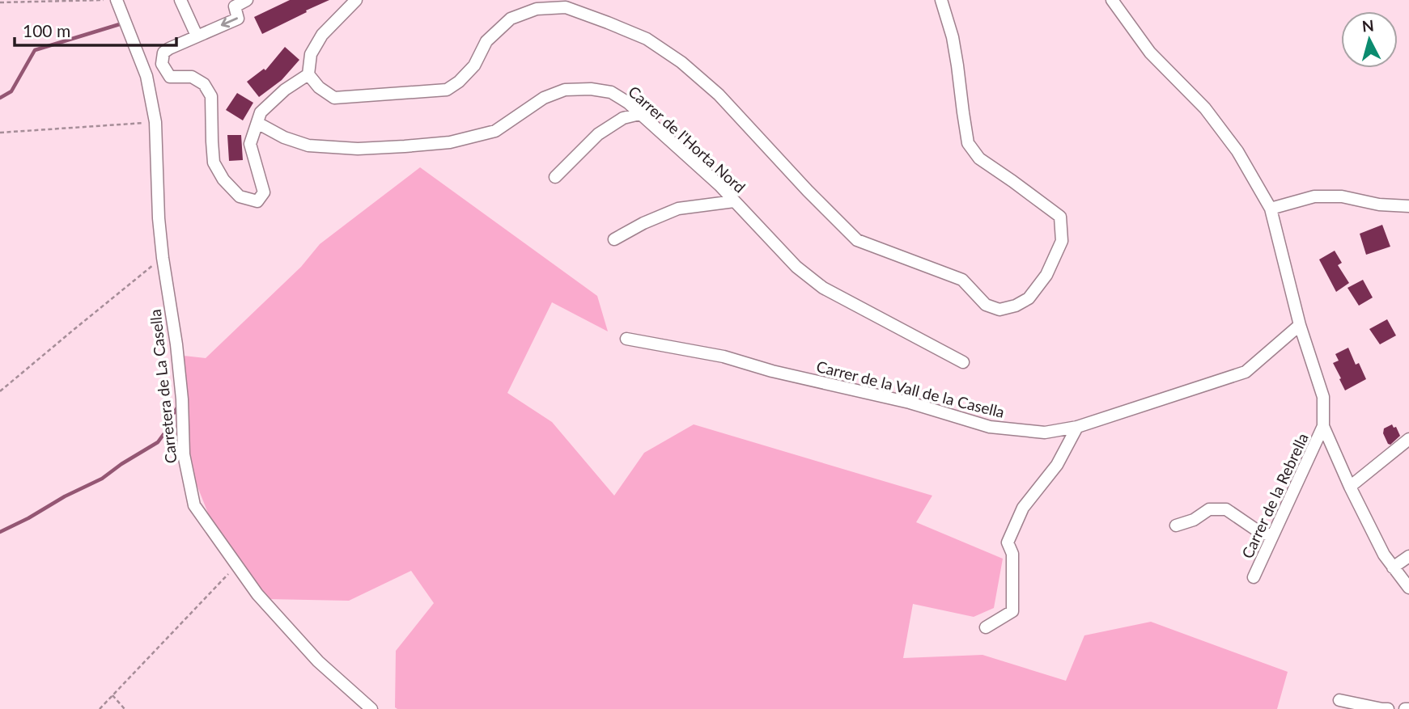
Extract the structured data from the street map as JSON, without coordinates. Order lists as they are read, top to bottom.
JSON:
{
  "streets": {
    "street": [
      "Carrer de l'Horta Nord",
      "Carretera de La Casella",
      "Carrer de la Vall de la Casella",
      "Carrer de la Rebrella"
    ]
  },
  "scale_bar": "100 m",
  "north": "top"
}
